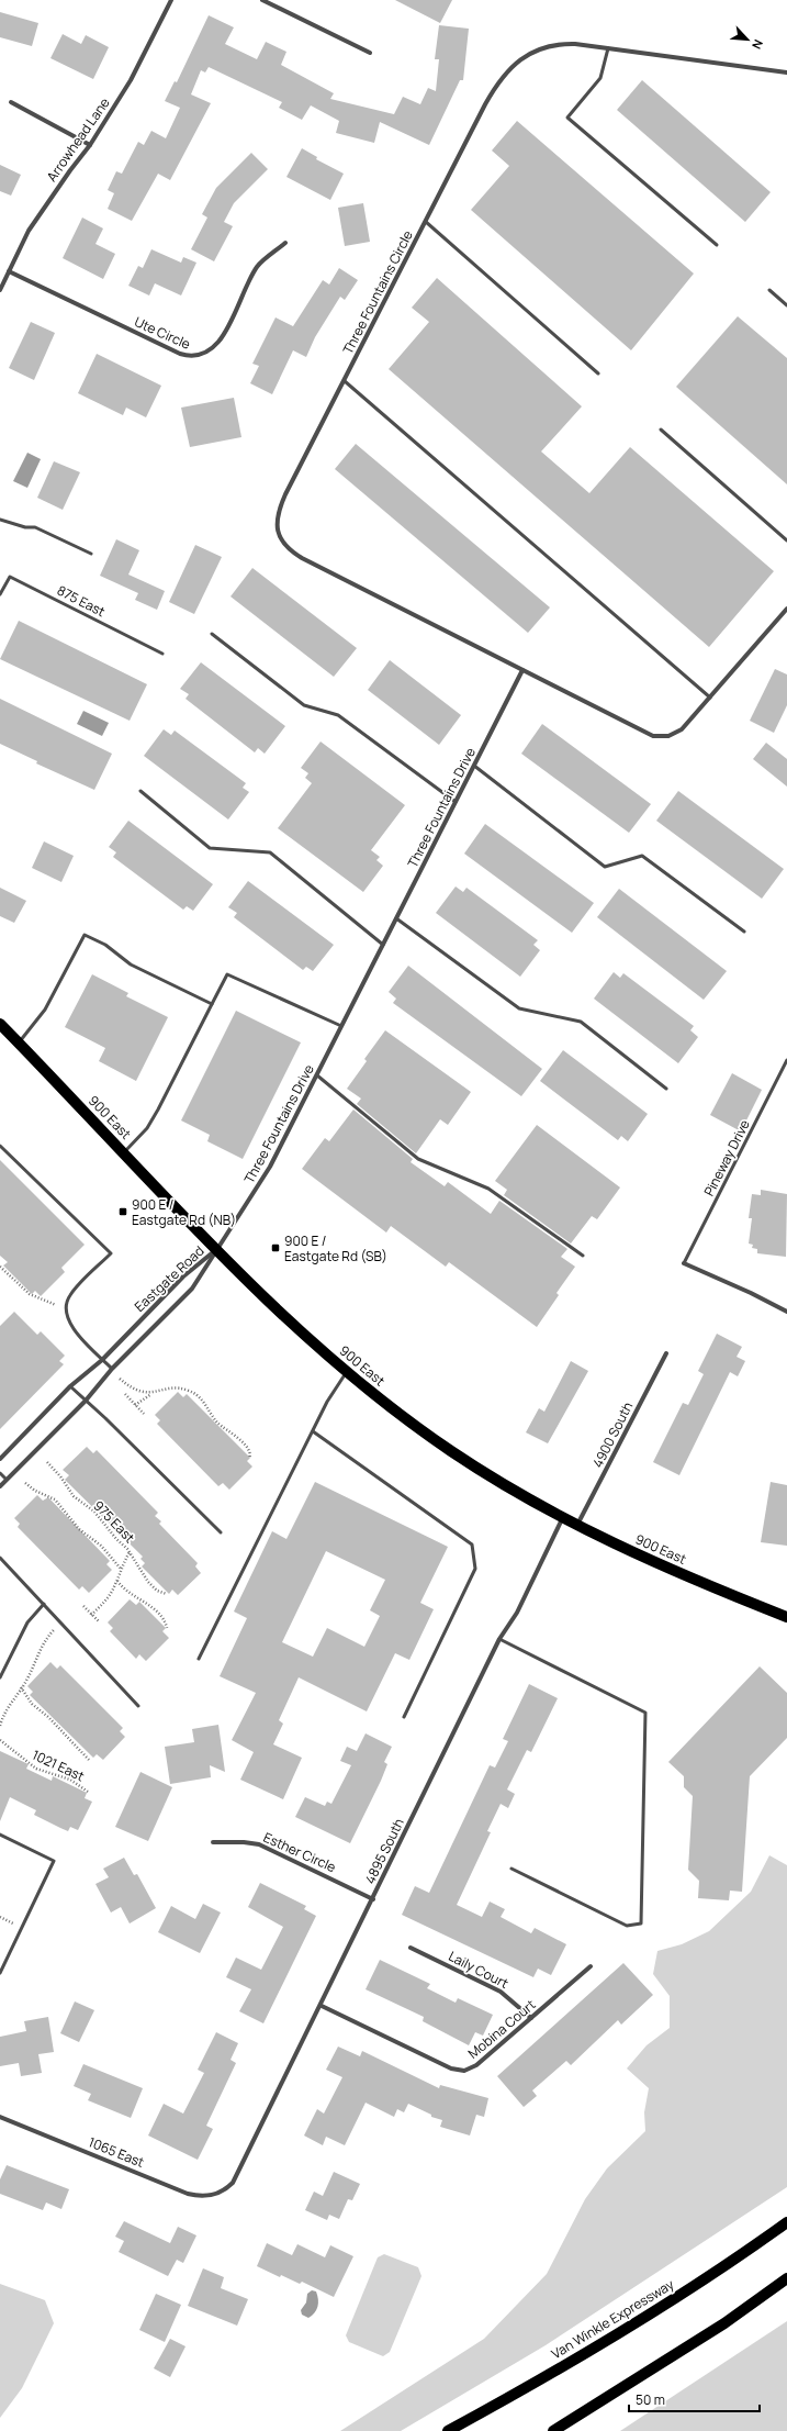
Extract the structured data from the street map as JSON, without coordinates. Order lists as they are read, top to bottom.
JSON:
{
  "streets": {
    "main road": ["900 East", "Van Winkle Expressway"],
    "street": [
      "Arrowhead Lane",
      "Three Fountains Circle",
      "Ute Circle",
      "Three Fountains Drive",
      "Eastgate Road",
      "4900 South",
      "4895 South",
      "Esther Circle",
      "Laily Court",
      "Mobina Court",
      "1065 East"
    ],
    "lane": ["875 East", "Pineway Drive"],
    "path": ["975 East", "1021 East"]
  },
  "crossings": [
    ["Arrowhead Lane", "Ute Circle"],
    ["Three Fountains Circle", "Three Fountains Drive"],
    ["Three Fountains Drive", "900 East"],
    ["Three Fountains Drive", "Eastgate Road"],
    ["900 East", "Eastgate Road"],
    ["900 East", "4900 South"],
    ["900 East", "4895 South"],
    ["4895 South", "Esther Circle"],
    ["4895 South", "Mobina Court"],
    ["4895 South", "1065 East"],
    ["Laily Court", "Mobina Court"]
  ],
  "places": {
    "transit": ["900 E / Eastgate Rd (NB)", "900 E / Eastgate Rd (SB)"]
  },
  "scale_bar": "50 m",
  "north": "bottom right"
}
